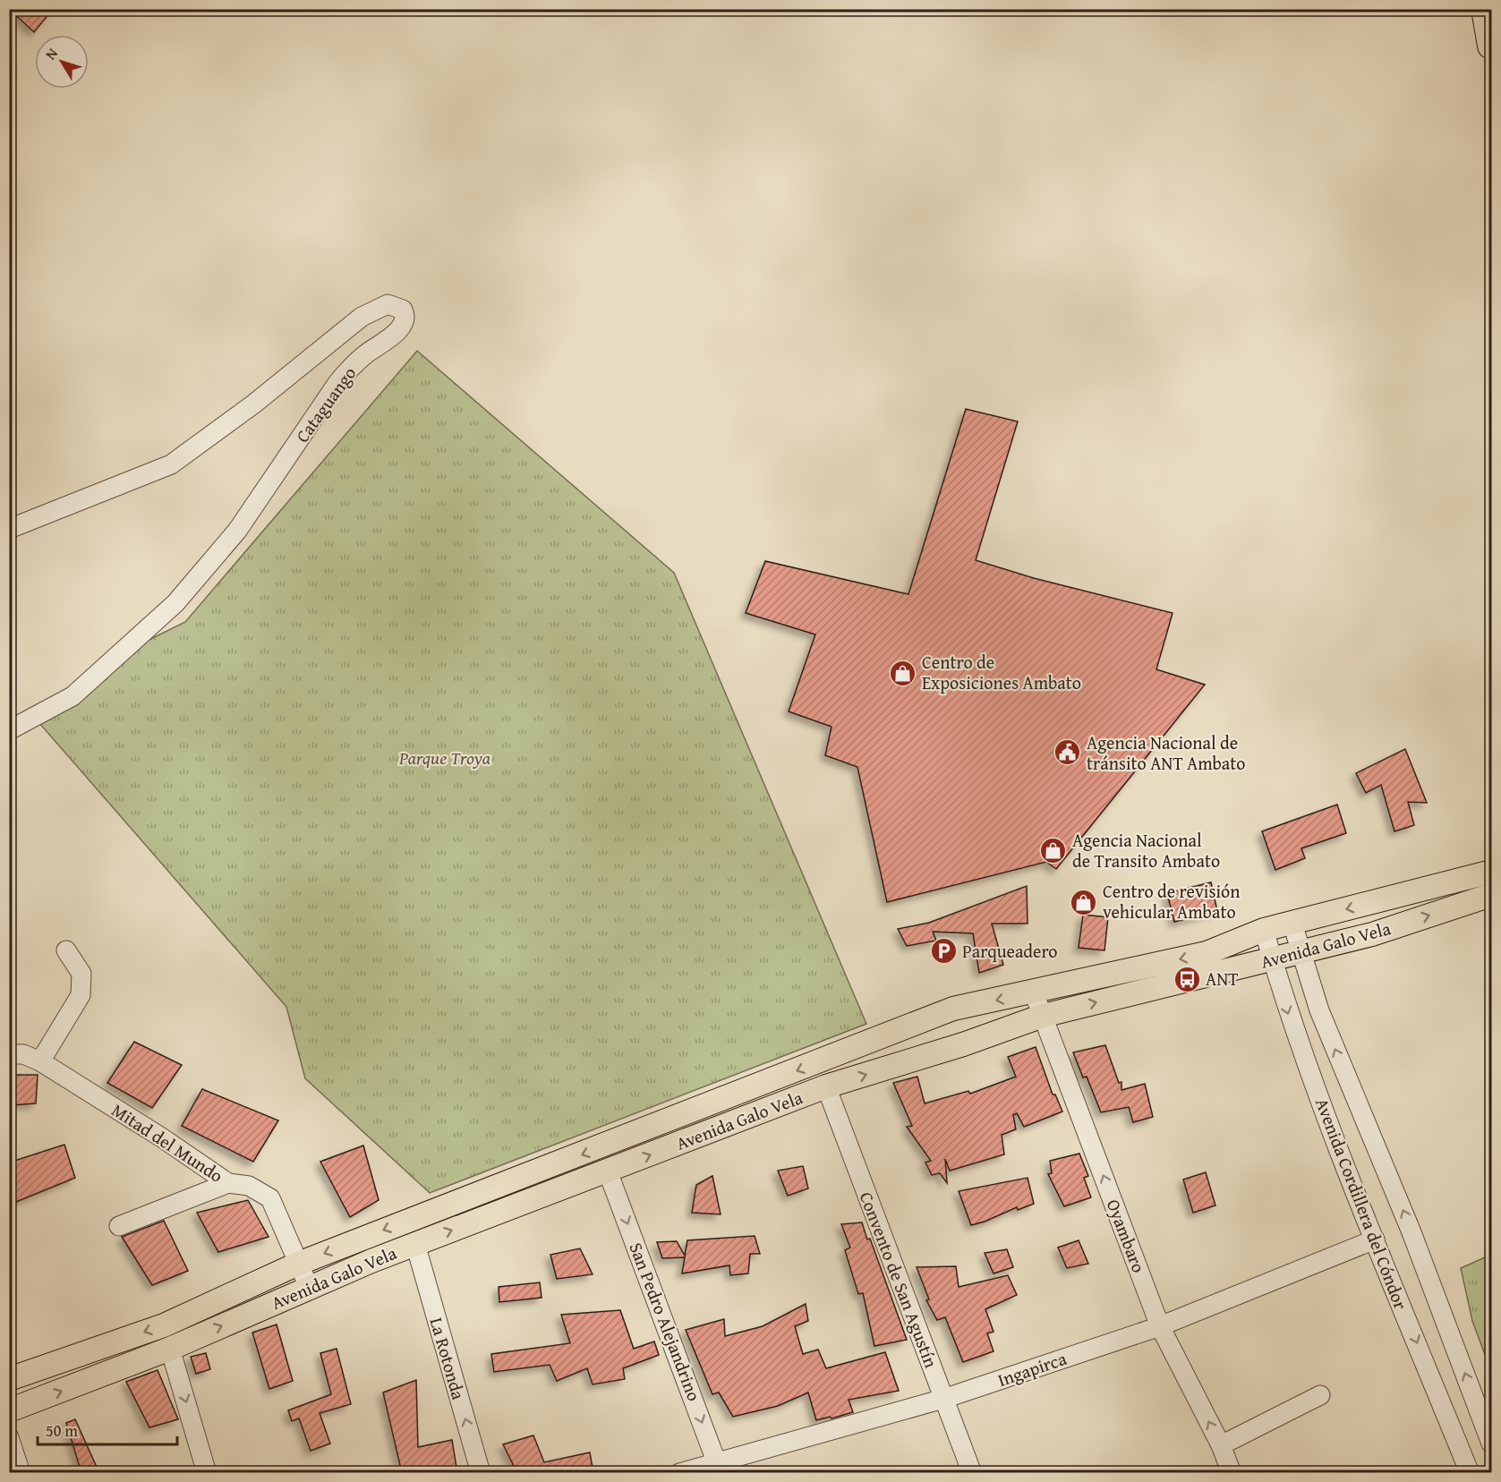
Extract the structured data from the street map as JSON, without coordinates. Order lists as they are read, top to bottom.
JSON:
{
  "streets": {
    "main road": ["Avenida Galo Vela"],
    "street": [
      "Cataguango",
      "Mitad del Mundo",
      "Avenida Cordillera del Cóndor",
      "Oyambaro",
      "Convento de San Agustín",
      "San Pedro Alejandrino",
      "La Rotonda",
      "Ingapirca"
    ]
  },
  "crossings": [
    ["Avenida Galo Vela", "Mitad del Mundo"],
    ["Avenida Galo Vela", "Avenida Cordillera del Cóndor"],
    ["Avenida Galo Vela", "Oyambaro"],
    ["Avenida Galo Vela", "Convento de San Agustín"],
    ["Avenida Galo Vela", "San Pedro Alejandrino"],
    ["Avenida Galo Vela", "La Rotonda"],
    ["Avenida Cordillera del Cóndor", "Ingapirca"],
    ["Oyambaro", "Ingapirca"],
    ["Convento de San Agustín", "Ingapirca"],
    ["San Pedro Alejandrino", "Ingapirca"]
  ],
  "one_way": ["Oyambaro", "San Pedro Alejandrino", "La Rotonda"],
  "parks": ["Parque Troya"],
  "places": {
    "shop": ["Centro de Exposiciones Ambato", "Agencia Nacional de Transito Ambato", "Centro de revisión vehicular Ambato"],
    "public building": ["Agencia Nacional de tránsito ANT Ambato"],
    "parking": ["Parqueadero"],
    "bus stop": ["ANT"]
  },
  "scale_bar": "50 m",
  "north": "top left"
}
